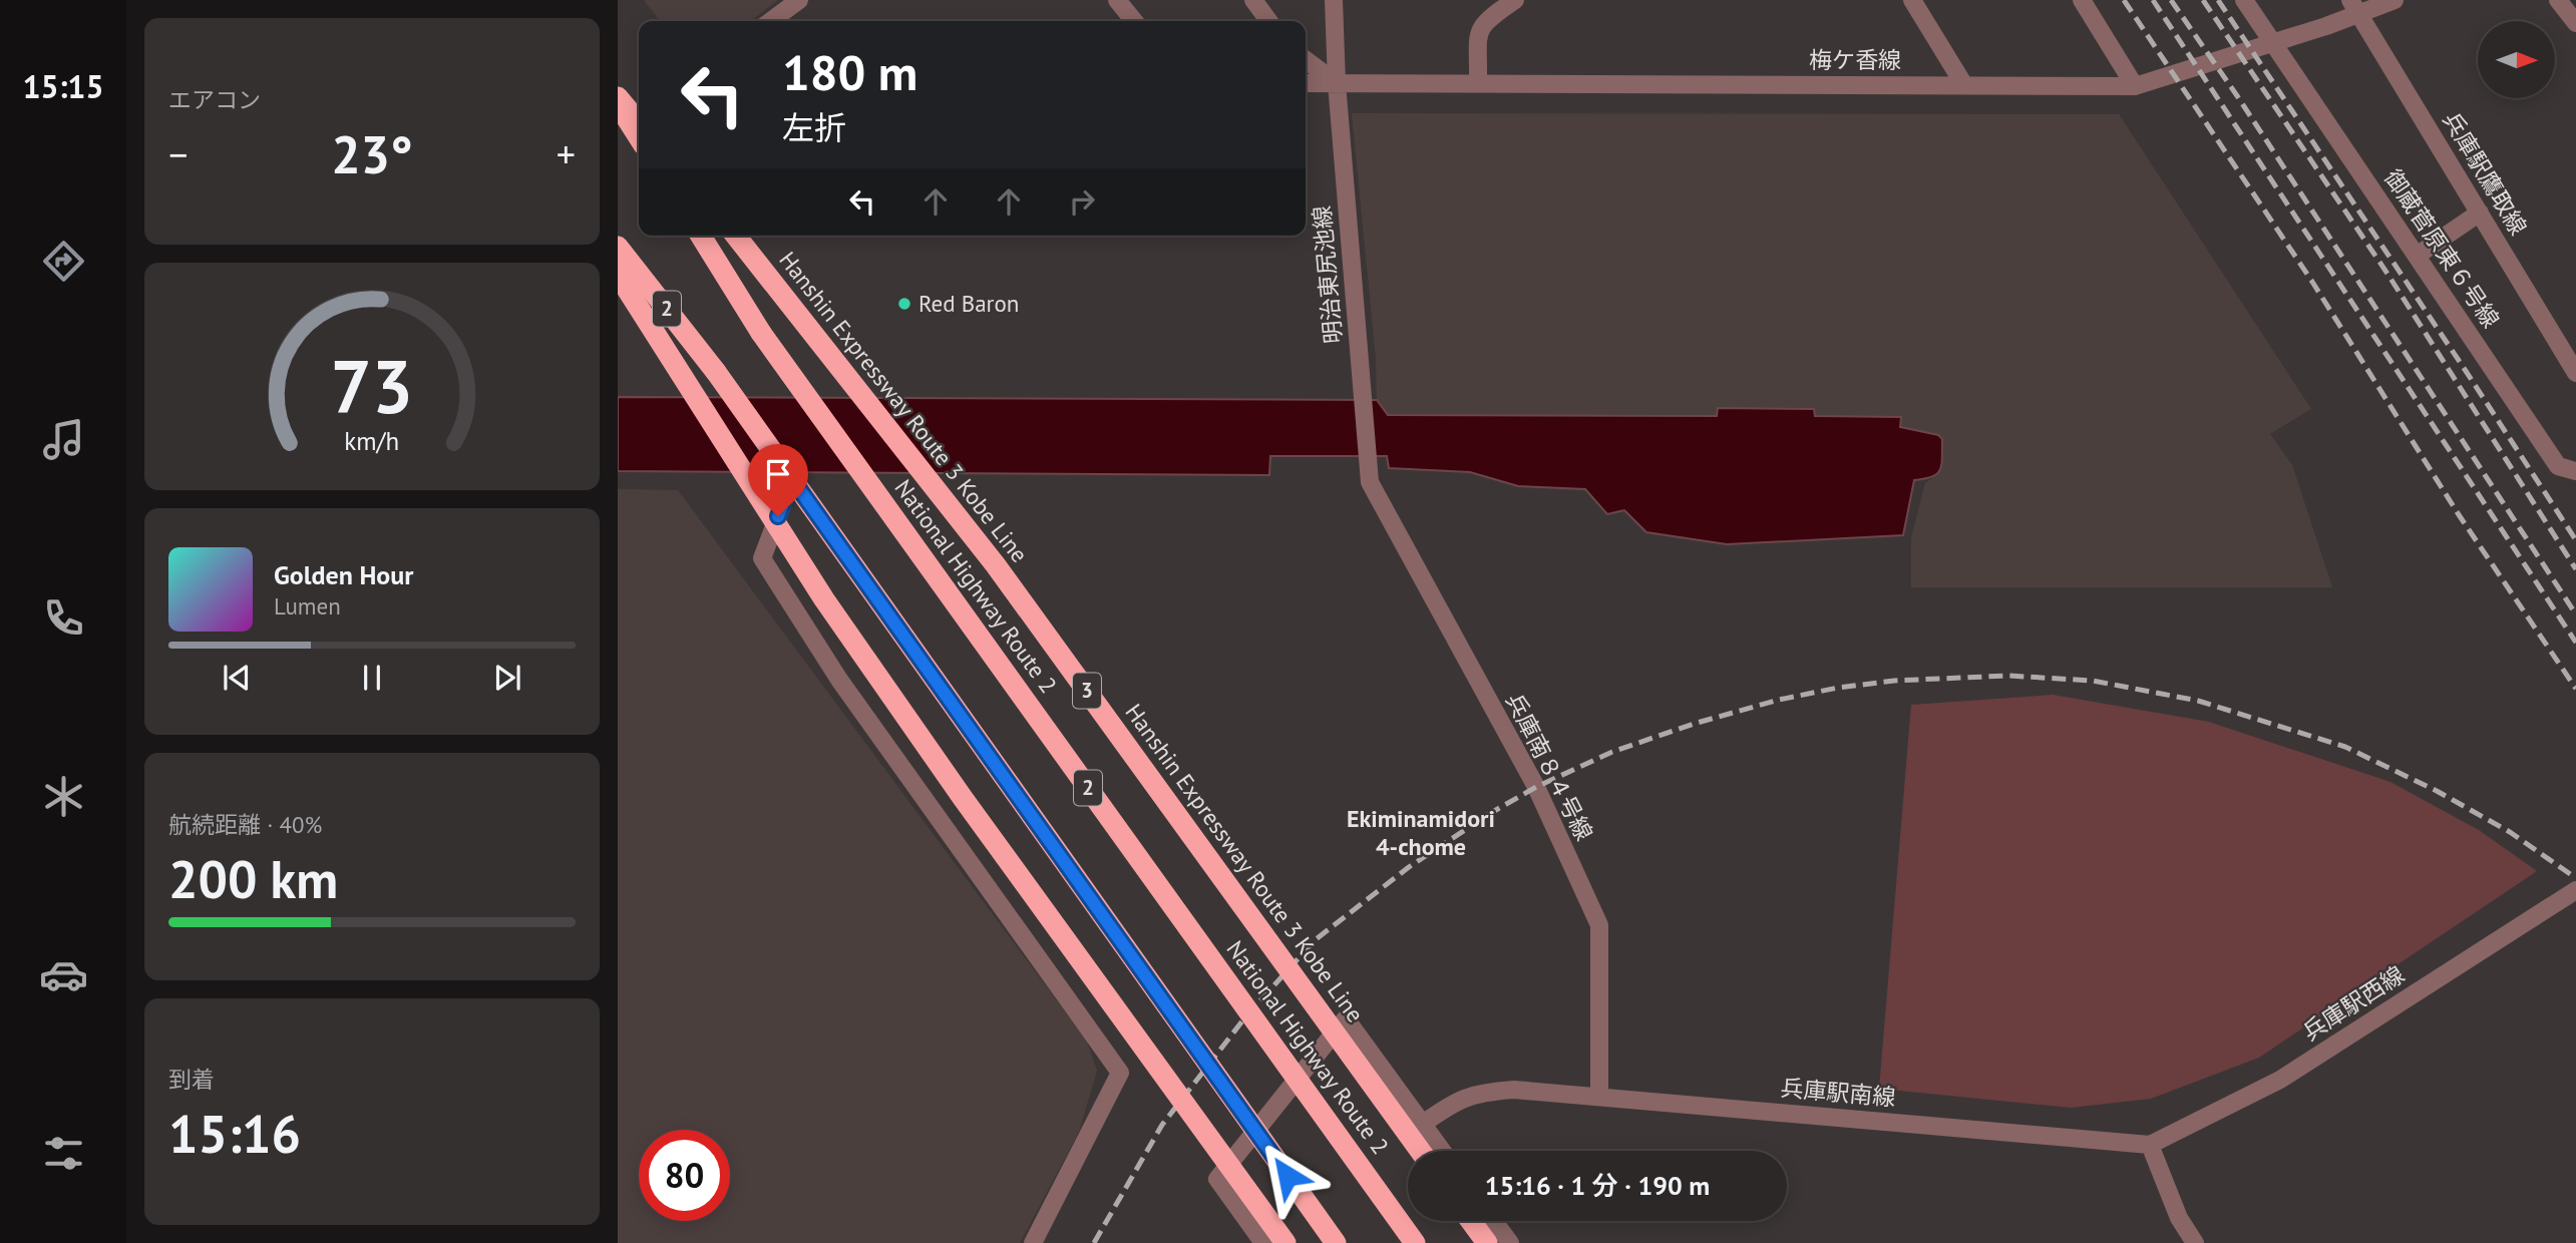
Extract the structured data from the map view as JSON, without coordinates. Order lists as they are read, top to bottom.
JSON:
{
  "streets": {
    "highway": [
      "2",
      "Hanshin Expressway Route 3 Kobe Line",
      "National Highway Route 2",
      "3"
    ],
    "street": [
      "梅ケ香線",
      "兵庫駅鷹取線",
      "御蔵菅原東６号線",
      "明治東尻池線",
      "兵庫南８４号線",
      "兵庫駅西線",
      "兵庫駅南線"
    ]
  },
  "crossings": [
    ["梅ケ香線", "兵庫駅鷹取線"],
    ["梅ケ香線", "御蔵菅原東６号線"],
    ["梅ケ香線", "明治東尻池線"],
    ["明治東尻池線", "兵庫南８４号線"],
    ["兵庫南８４号線", "兵庫駅南線"],
    ["兵庫駅西線", "兵庫駅南線"]
  ],
  "districts": ["Ekiminamidori 4-chome"],
  "places": ["Red Baron"],
  "north": "right",
  "page": {
    "tabs": "15:15",
    "tile": [
      "エアコン",
      ["航続距離 · 40%", "200 km"],
      ["到着", "15:16"]
    ],
    "turn": ["180 m", "左折"],
    "heat": ["−", "23°", "+"],
    "song": ["Golden Hour", "Lumen"],
    "limit": "80",
    "trip": "15:16 · 1 分 · 190 m",
    "gauge": ["73", "km/h"]
  }
}
